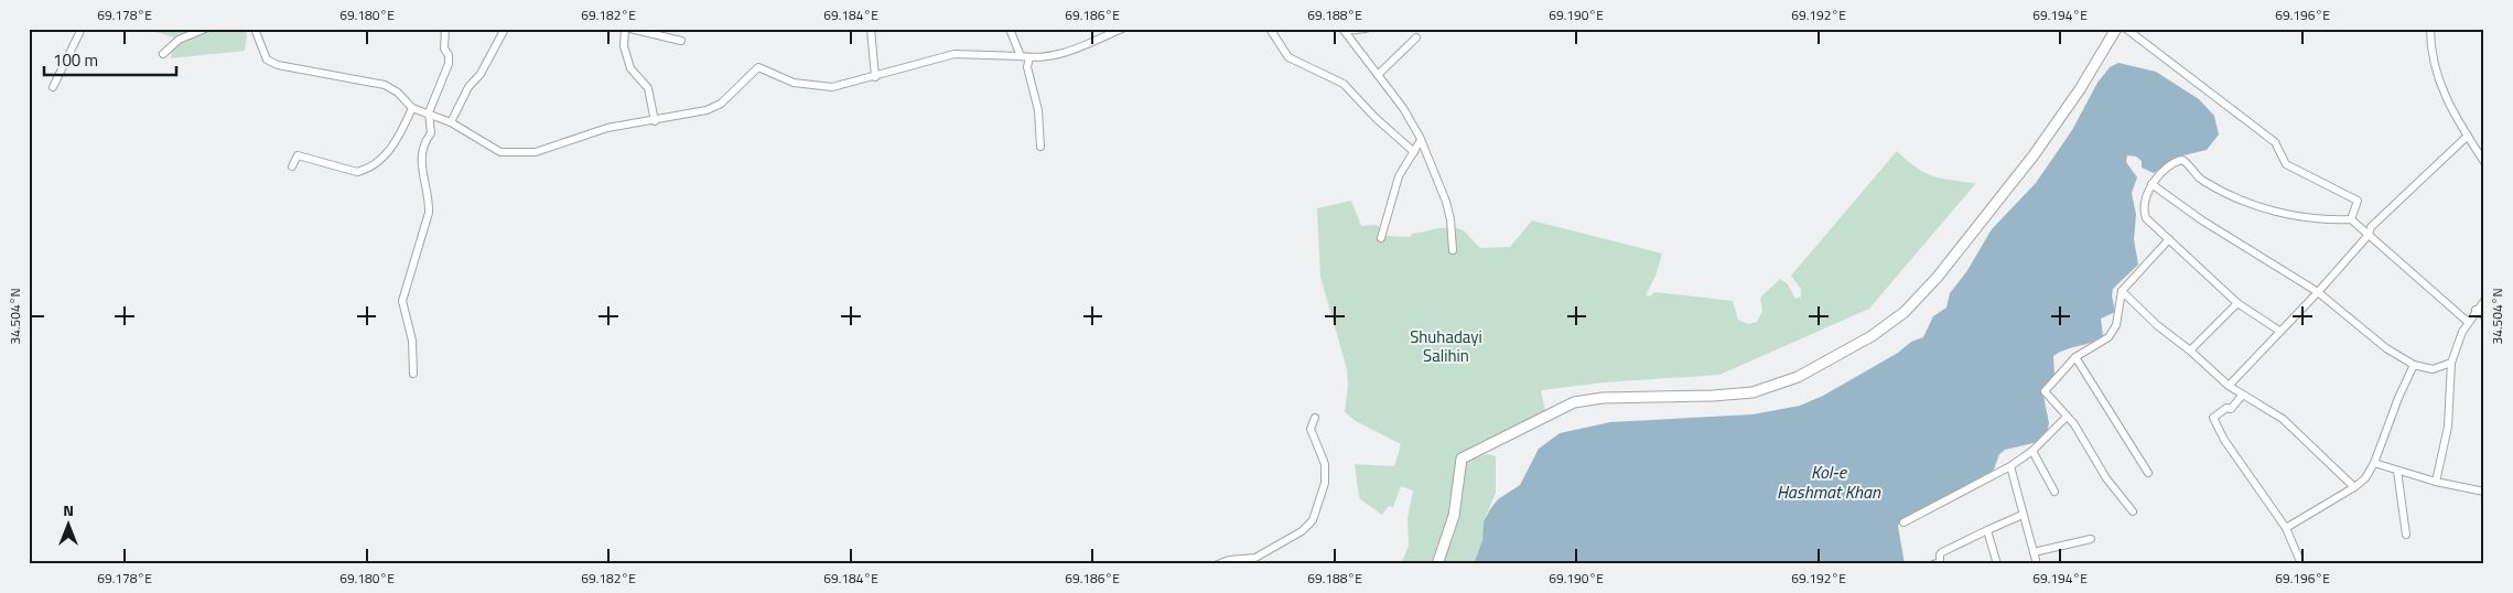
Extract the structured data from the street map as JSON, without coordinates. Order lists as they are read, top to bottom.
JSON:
{
  "water": ["Kol-e Hashmat Khan"],
  "parks": ["Shuhadayi Salihin"],
  "scale_bar": "100 m",
  "north": "top",
  "coordinates": [
    "69.178°E",
    "69.180°E",
    "69.182°E",
    "69.184°E",
    "69.186°E",
    "69.188°E",
    "69.190°E",
    "69.192°E",
    "69.194°E",
    "69.196°E",
    "34.504°N"
  ]
}
